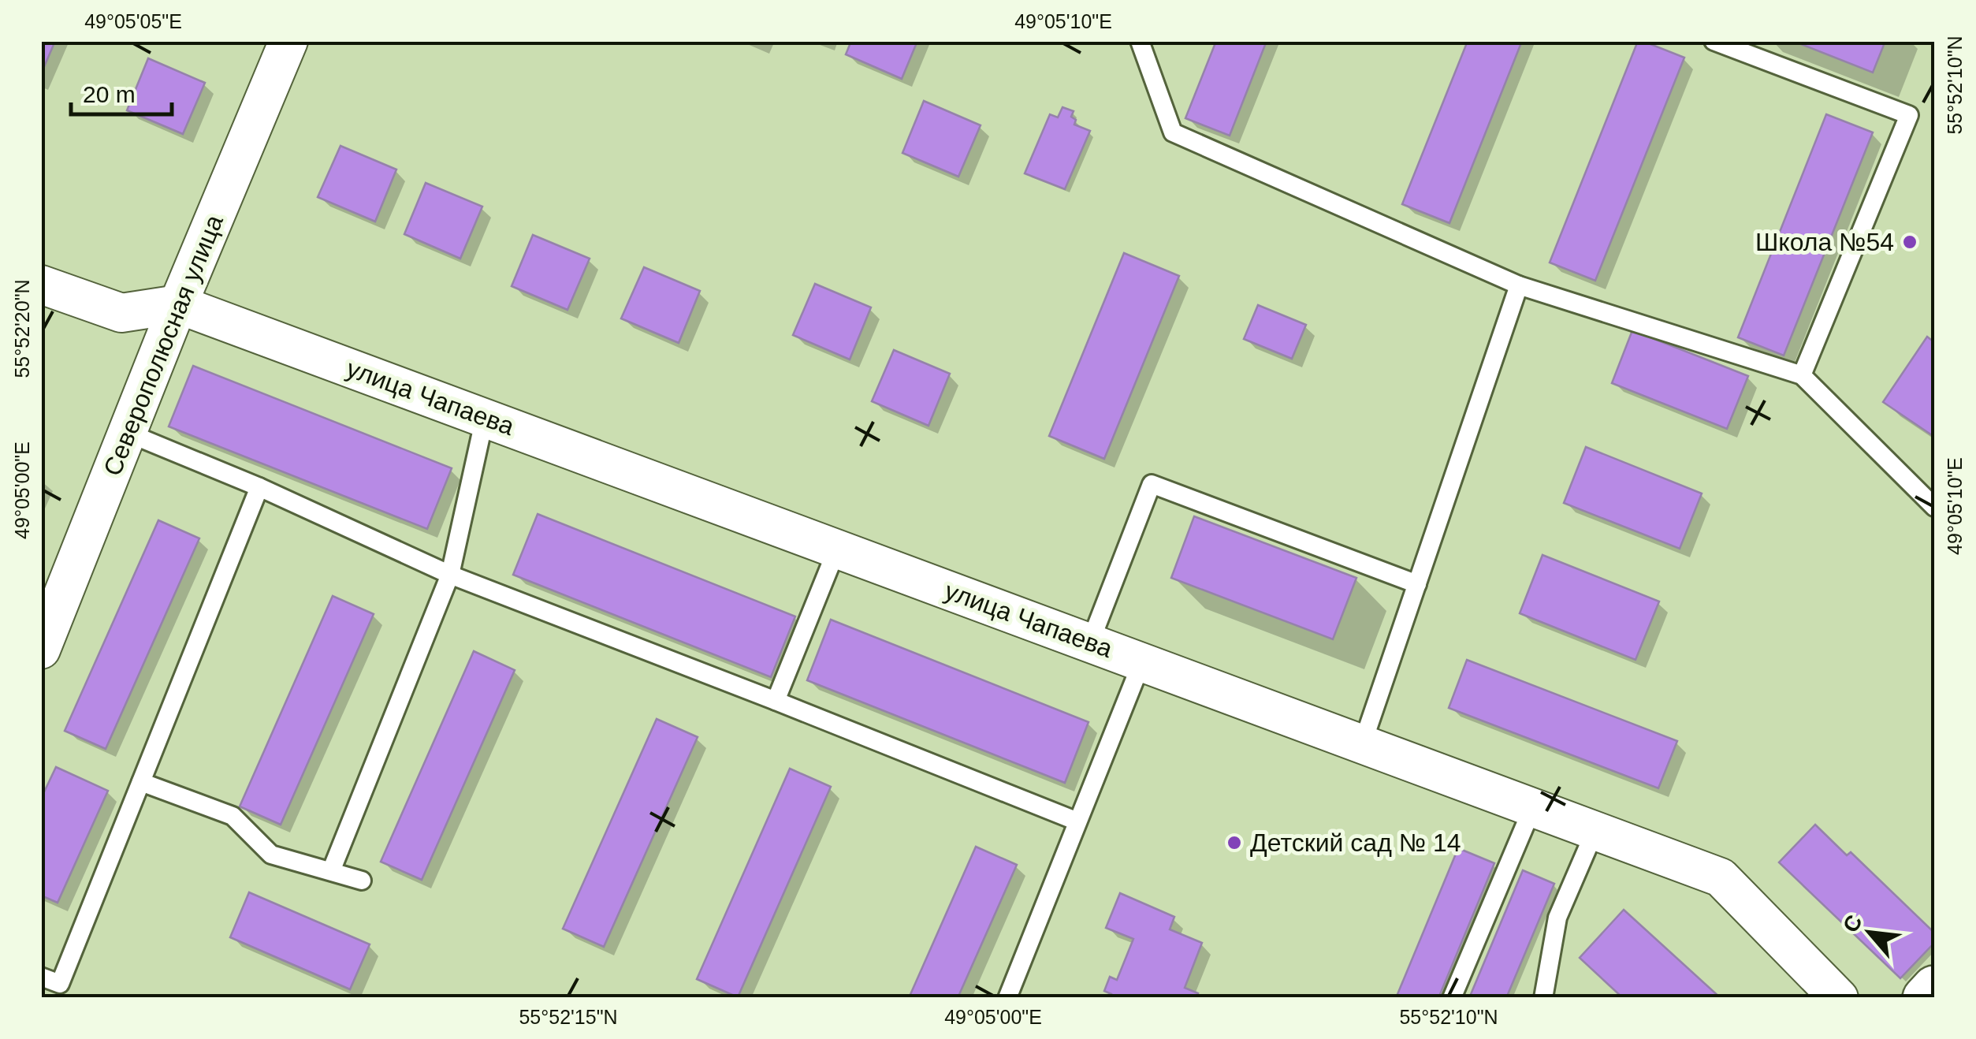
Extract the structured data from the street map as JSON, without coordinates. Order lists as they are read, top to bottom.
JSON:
{
  "streets": {
    "street": ["Северополюсная улица", "улица Чапаева"]
  },
  "crossings": [
    ["Северополюсная улица", "улица Чапаева"]
  ],
  "places": ["Школа №54", "Детский сад № 14"],
  "scale_bar": "20 m",
  "north": "top left",
  "coordinates": [
    "49°05'05\"E",
    "49°05'10\"E",
    "55°52'10\"N",
    "55°52'20\"N",
    "49°05'00\"E",
    "55°52'15\"N"
  ]
}
